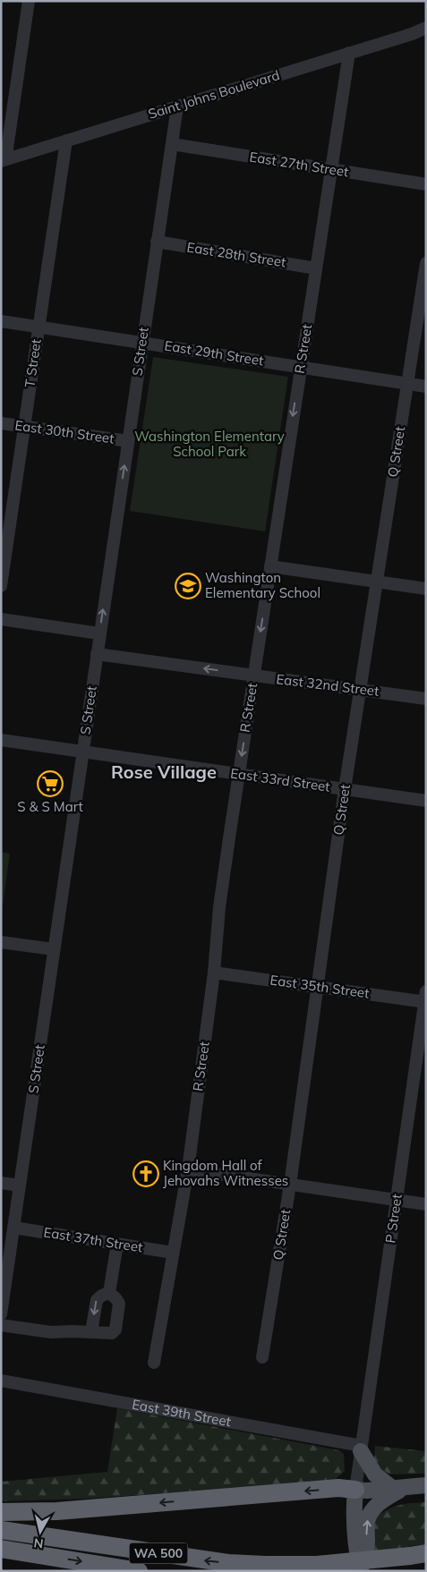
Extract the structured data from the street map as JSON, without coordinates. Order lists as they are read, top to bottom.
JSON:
{
  "streets": {
    "highway": ["WA 500"],
    "street": [
      "Saint Johns Boulevard",
      "East 27th Street",
      "East 28th Street",
      "R Street",
      "S Street",
      "East 29th Street",
      "T Street",
      "East 30th Street",
      "Q Street",
      "East 32nd Street",
      "East 33rd Street",
      "East 35th Street",
      "P Street",
      "East 37th Street",
      "East 39th Street"
    ]
  },
  "crossings": [
    ["Saint Johns Boulevard", "R Street"],
    ["Saint Johns Boulevard", "S Street"],
    ["Saint Johns Boulevard", "T Street"],
    ["East 27th Street", "R Street"],
    ["East 27th Street", "S Street"],
    ["East 28th Street", "R Street"],
    ["East 28th Street", "S Street"],
    ["R Street", "East 29th Street"],
    ["R Street", "East 32nd Street"],
    ["R Street", "East 33rd Street"],
    ["R Street", "East 35th Street"],
    ["R Street", "East 37th Street"],
    ["S Street", "East 29th Street"],
    ["S Street", "East 30th Street"],
    ["S Street", "East 32nd Street"],
    ["S Street", "East 33rd Street"],
    ["S Street", "East 37th Street"],
    ["East 29th Street", "T Street"],
    ["East 29th Street", "Q Street"],
    ["T Street", "East 30th Street"],
    ["Q Street", "East 32nd Street"],
    ["Q Street", "East 33rd Street"],
    ["Q Street", "East 35th Street"],
    ["East 35th Street", "P Street"],
    ["P Street", "East 39th Street"]
  ],
  "one_way": ["East 32nd Street"],
  "districts": ["Rose Village"],
  "parks": ["Washington Elementary School Park"],
  "places": {
    "school or university": ["Washington Elementary School"],
    "supermarket": ["S & S Mart"],
    "church": ["Kingdom Hall of Jehovahs Witnesses"]
  },
  "north": "bottom"
}
